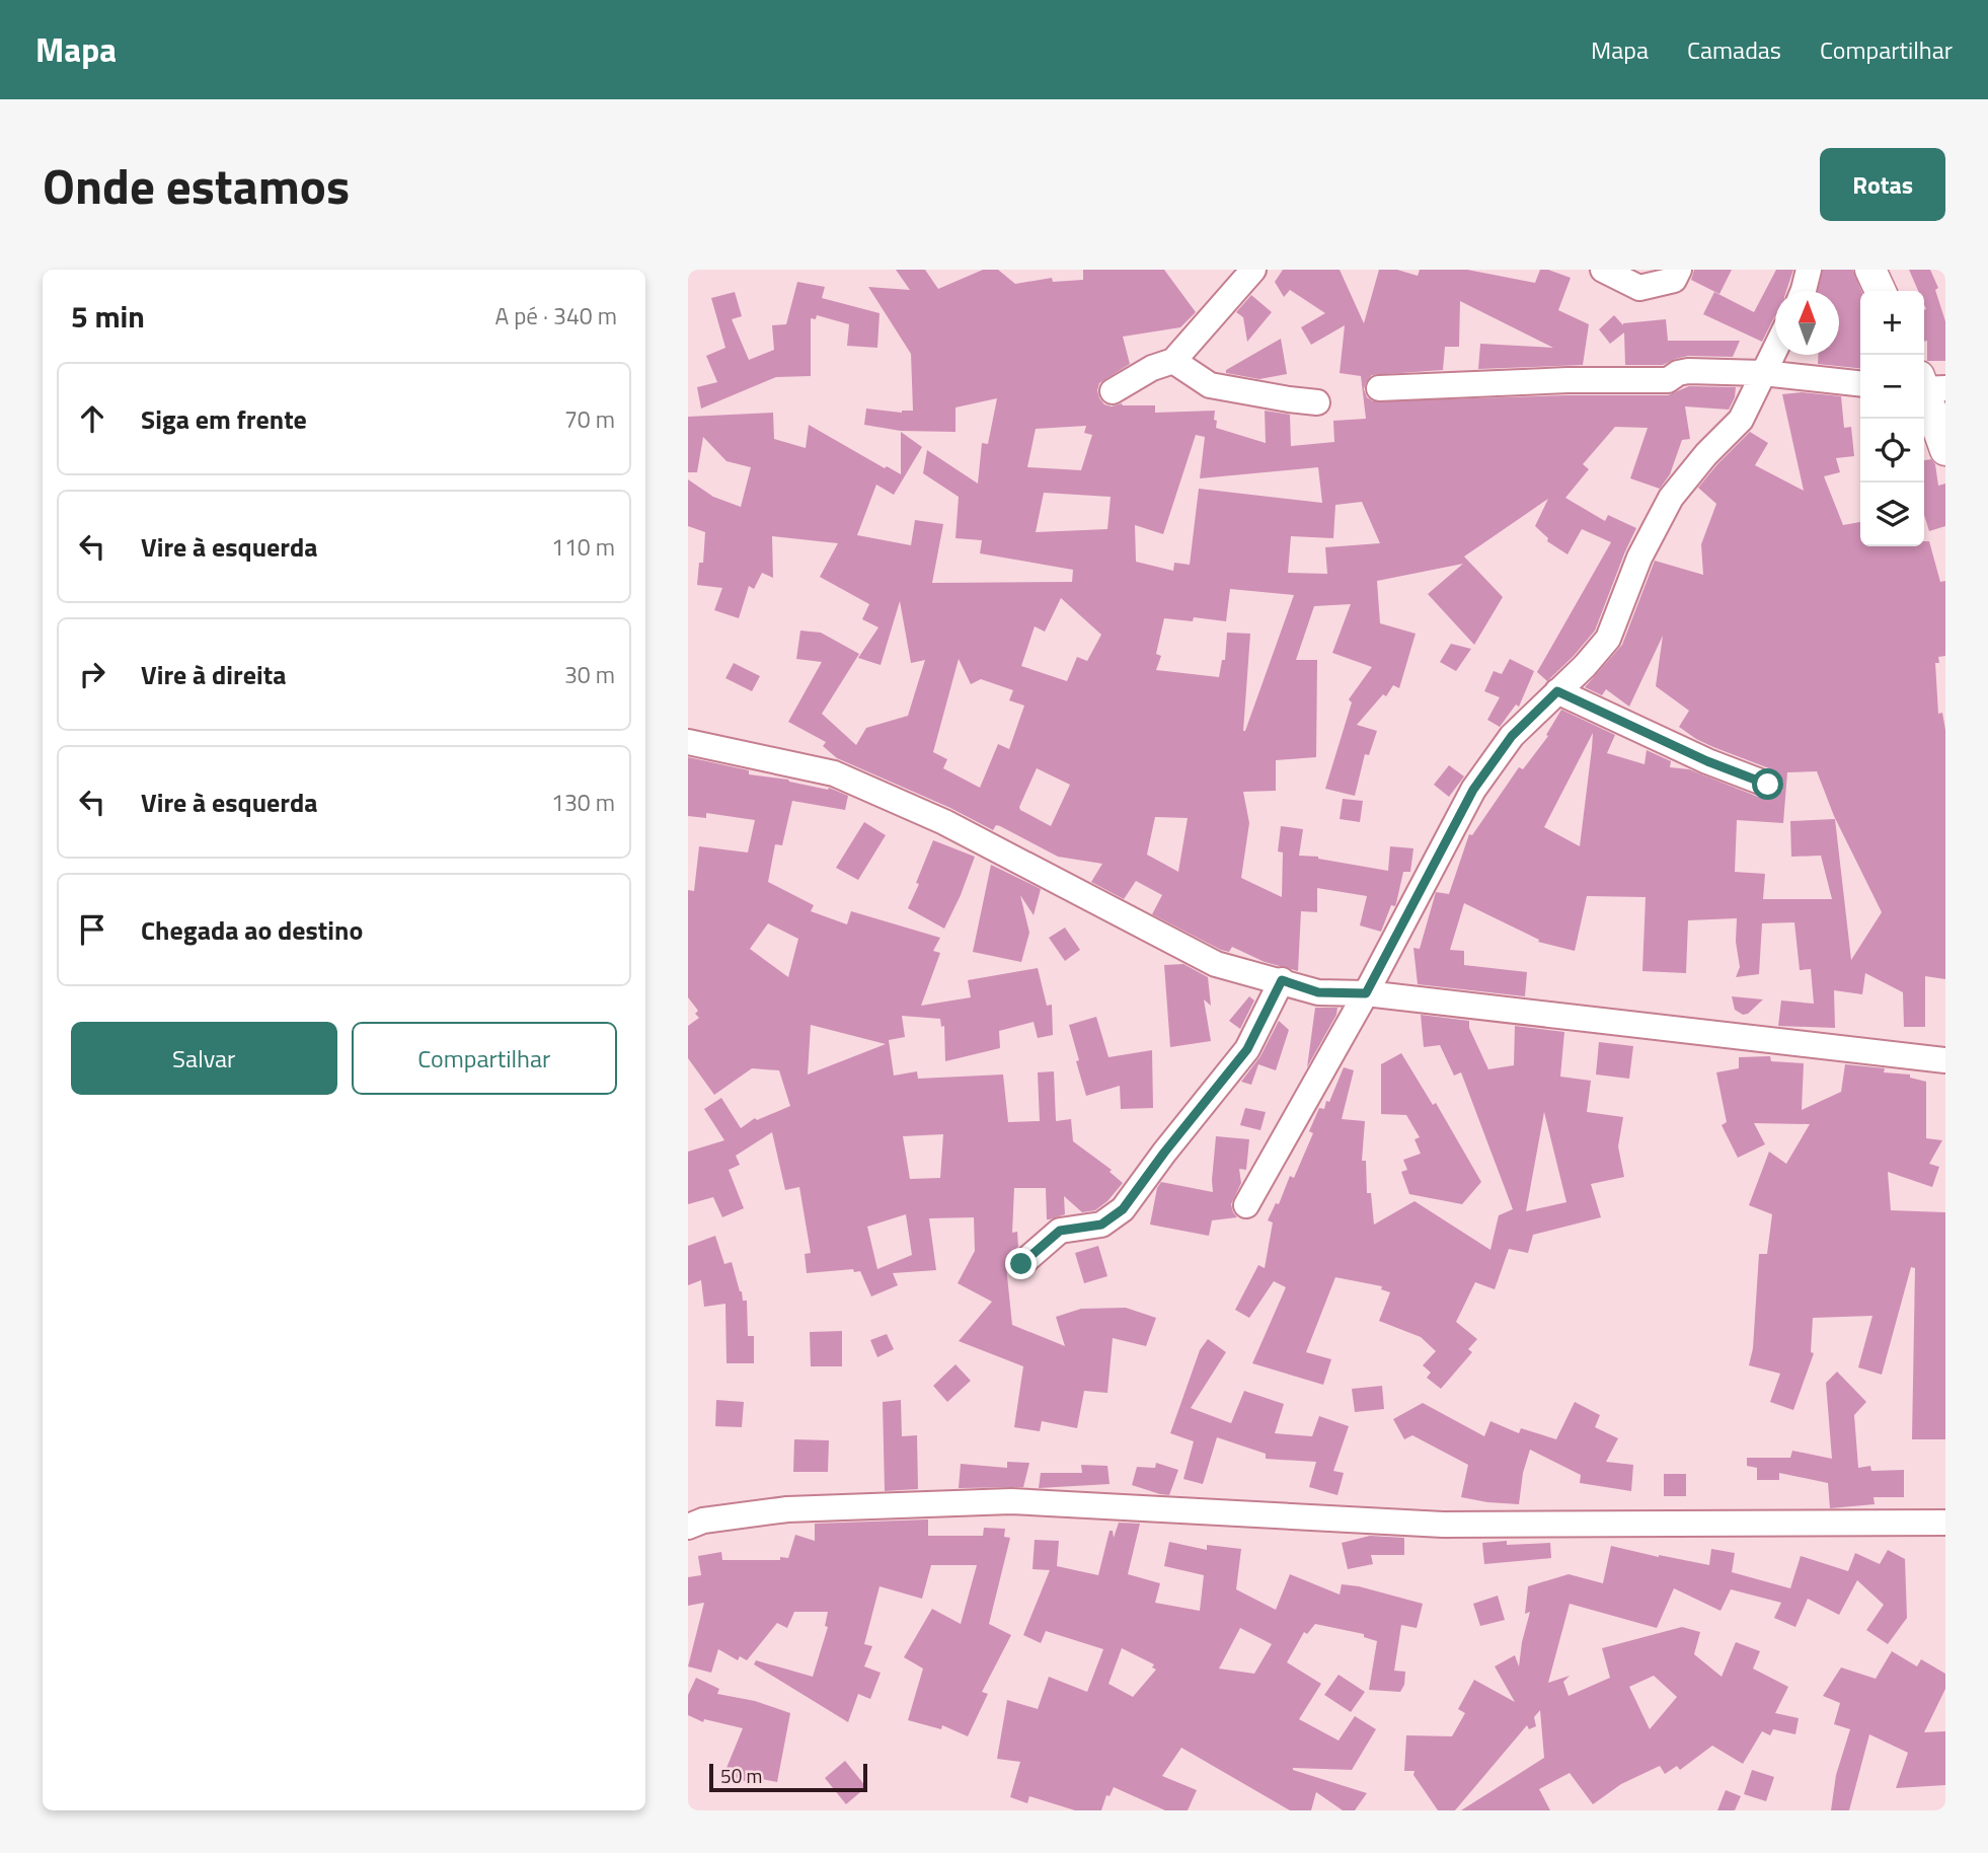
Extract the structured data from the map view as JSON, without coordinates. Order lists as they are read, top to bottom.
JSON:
{
  "scale_bar": "50 m",
  "north": "top",
  "page": {
    "header": "Mapa",
    "nav": ["Mapa", "Camadas", "Compartilhar"],
    "title": "Onde estamos",
    "buttons": [
      "Rotas",
      ["Salvar", "Compartilhar"]
    ],
    "heading": ["5 min", "A pé · 340 m"],
    "map_buttons": ["+", "−"],
    "list": [
      ["Siga em frente", "70 m"],
      ["Vire à esquerda", "110 m"],
      ["Vire à direita", "30 m"],
      ["Vire à esquerda", "130 m"],
      "Chegada ao destino"
    ],
    "scale": "50 m"
  }
}
